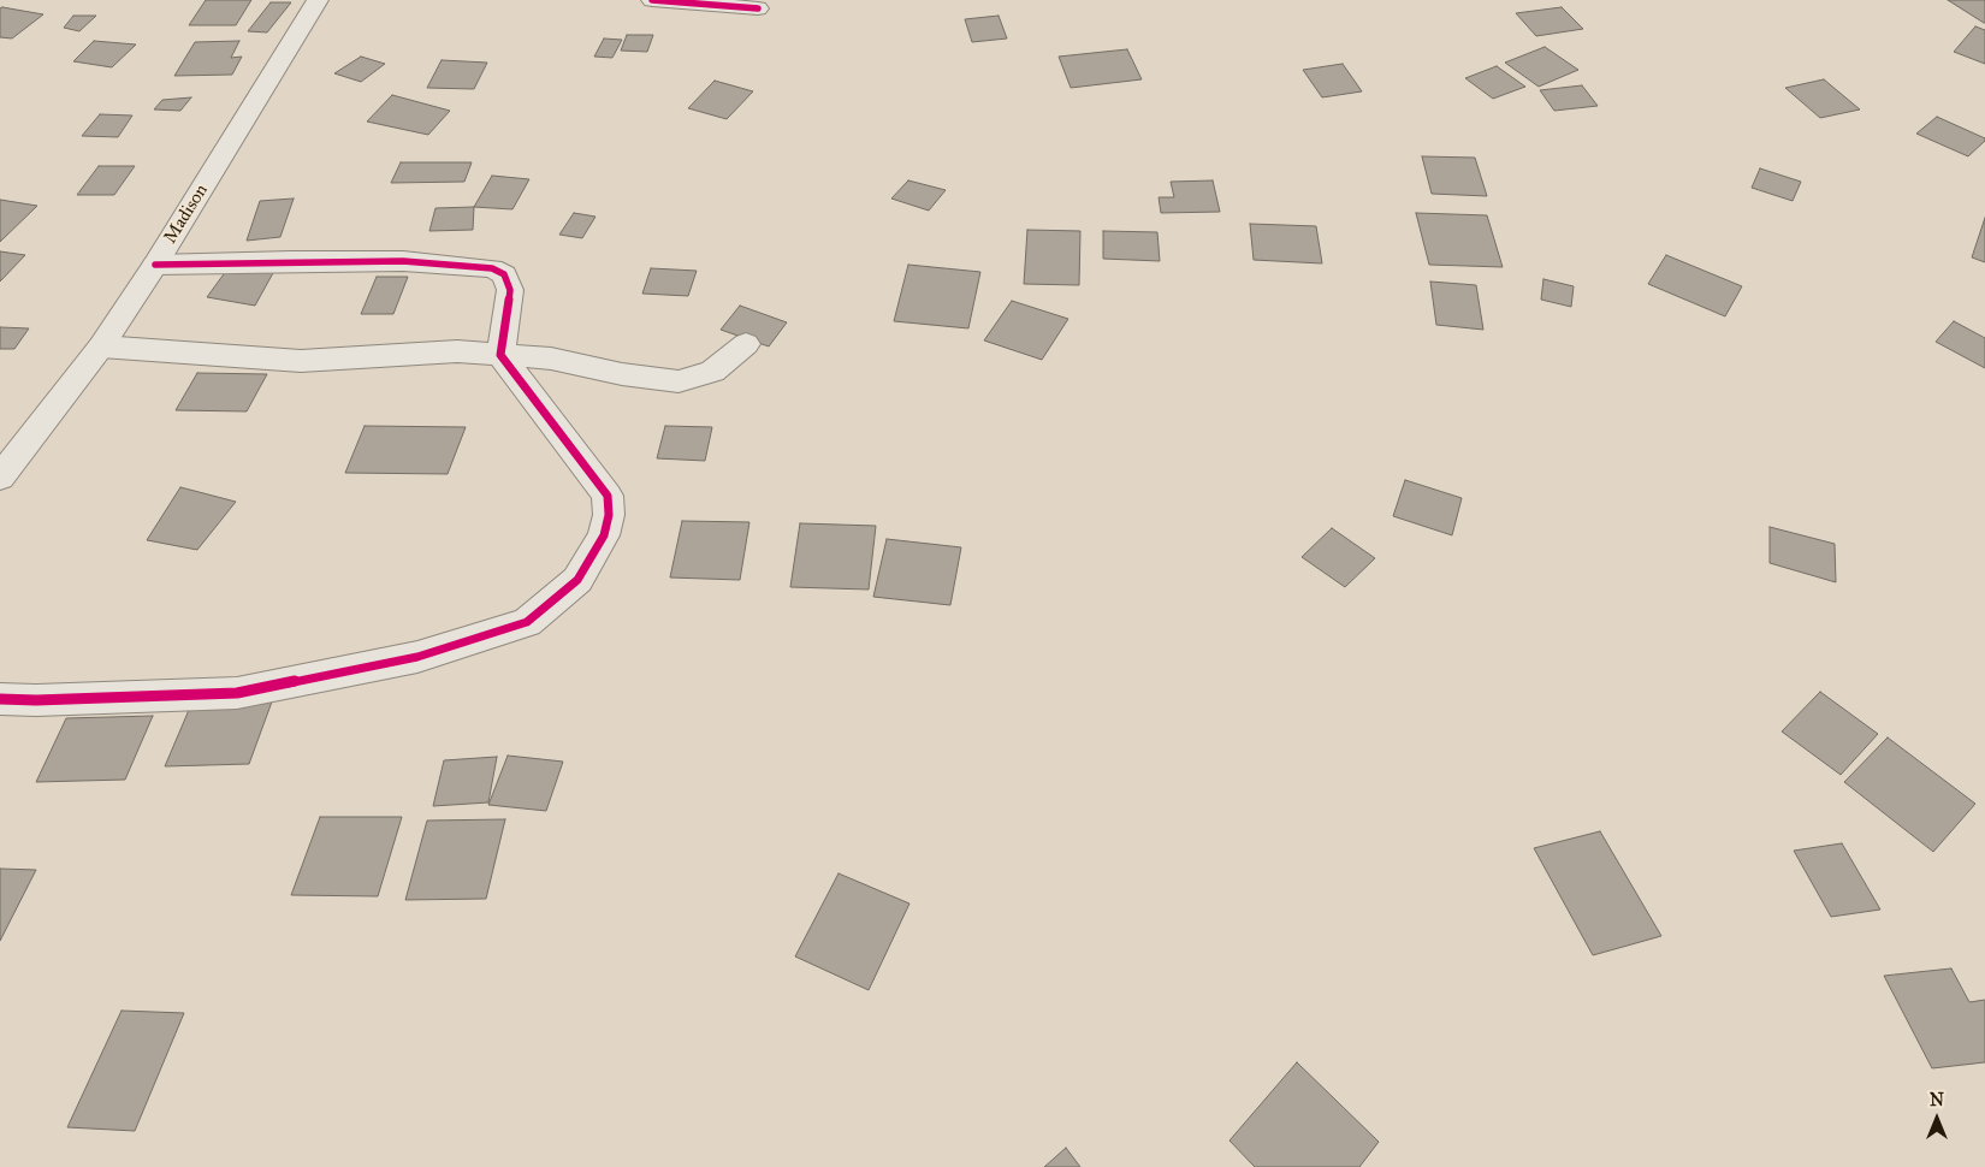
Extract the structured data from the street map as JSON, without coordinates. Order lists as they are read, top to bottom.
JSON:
{
  "streets": {
    "street": ["Madison"]
  },
  "north": "top"
}
